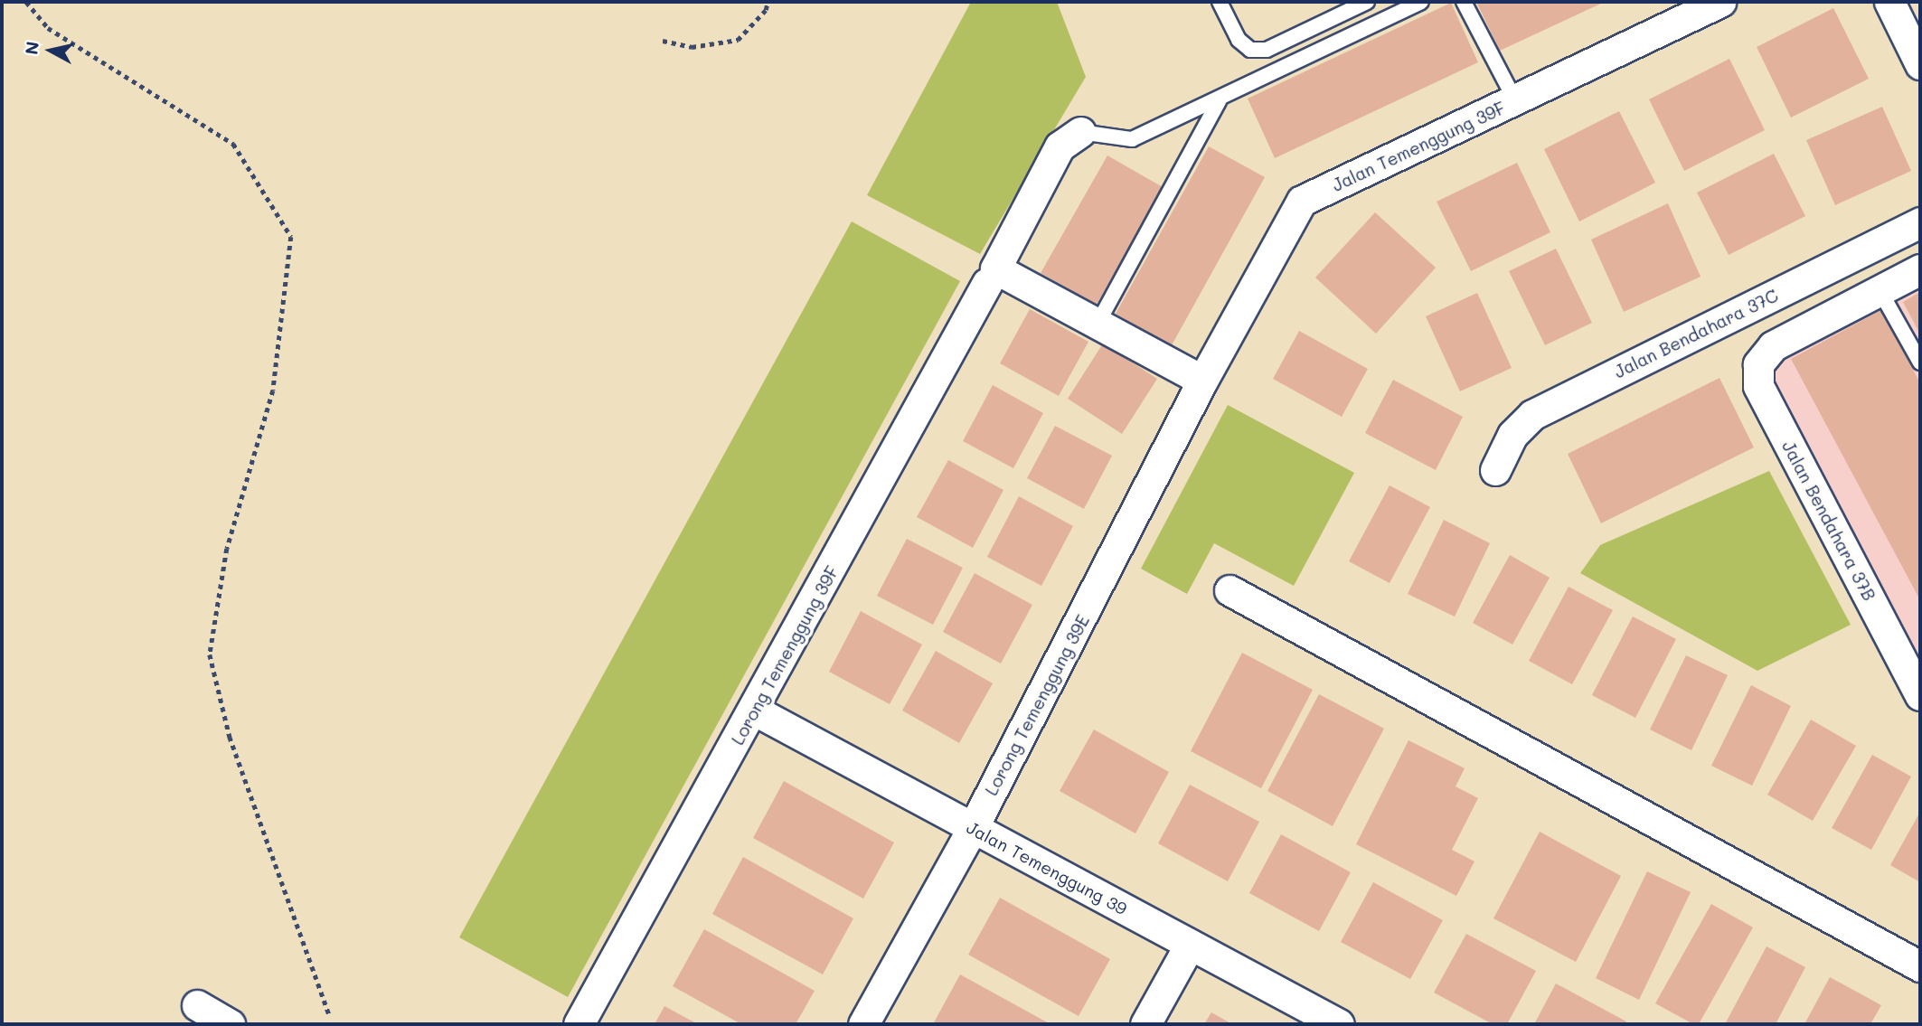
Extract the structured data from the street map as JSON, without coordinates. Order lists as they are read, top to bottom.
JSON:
{
  "streets": {
    "street": [
      "Jalan Temenggung 39F",
      "Jalan Bendahara 37C",
      "Jalan Bendahara 37B",
      "Lorong Temenggung 39F",
      "Lorong Temenggung 39E",
      "Jalan Temenggung 39"
    ]
  },
  "crossings": [
    ["Jalan Temenggung 39F", "Lorong Temenggung 39E"],
    ["Lorong Temenggung 39F", "Jalan Temenggung 39"],
    ["Lorong Temenggung 39E", "Jalan Temenggung 39"]
  ],
  "north": "left"
}
